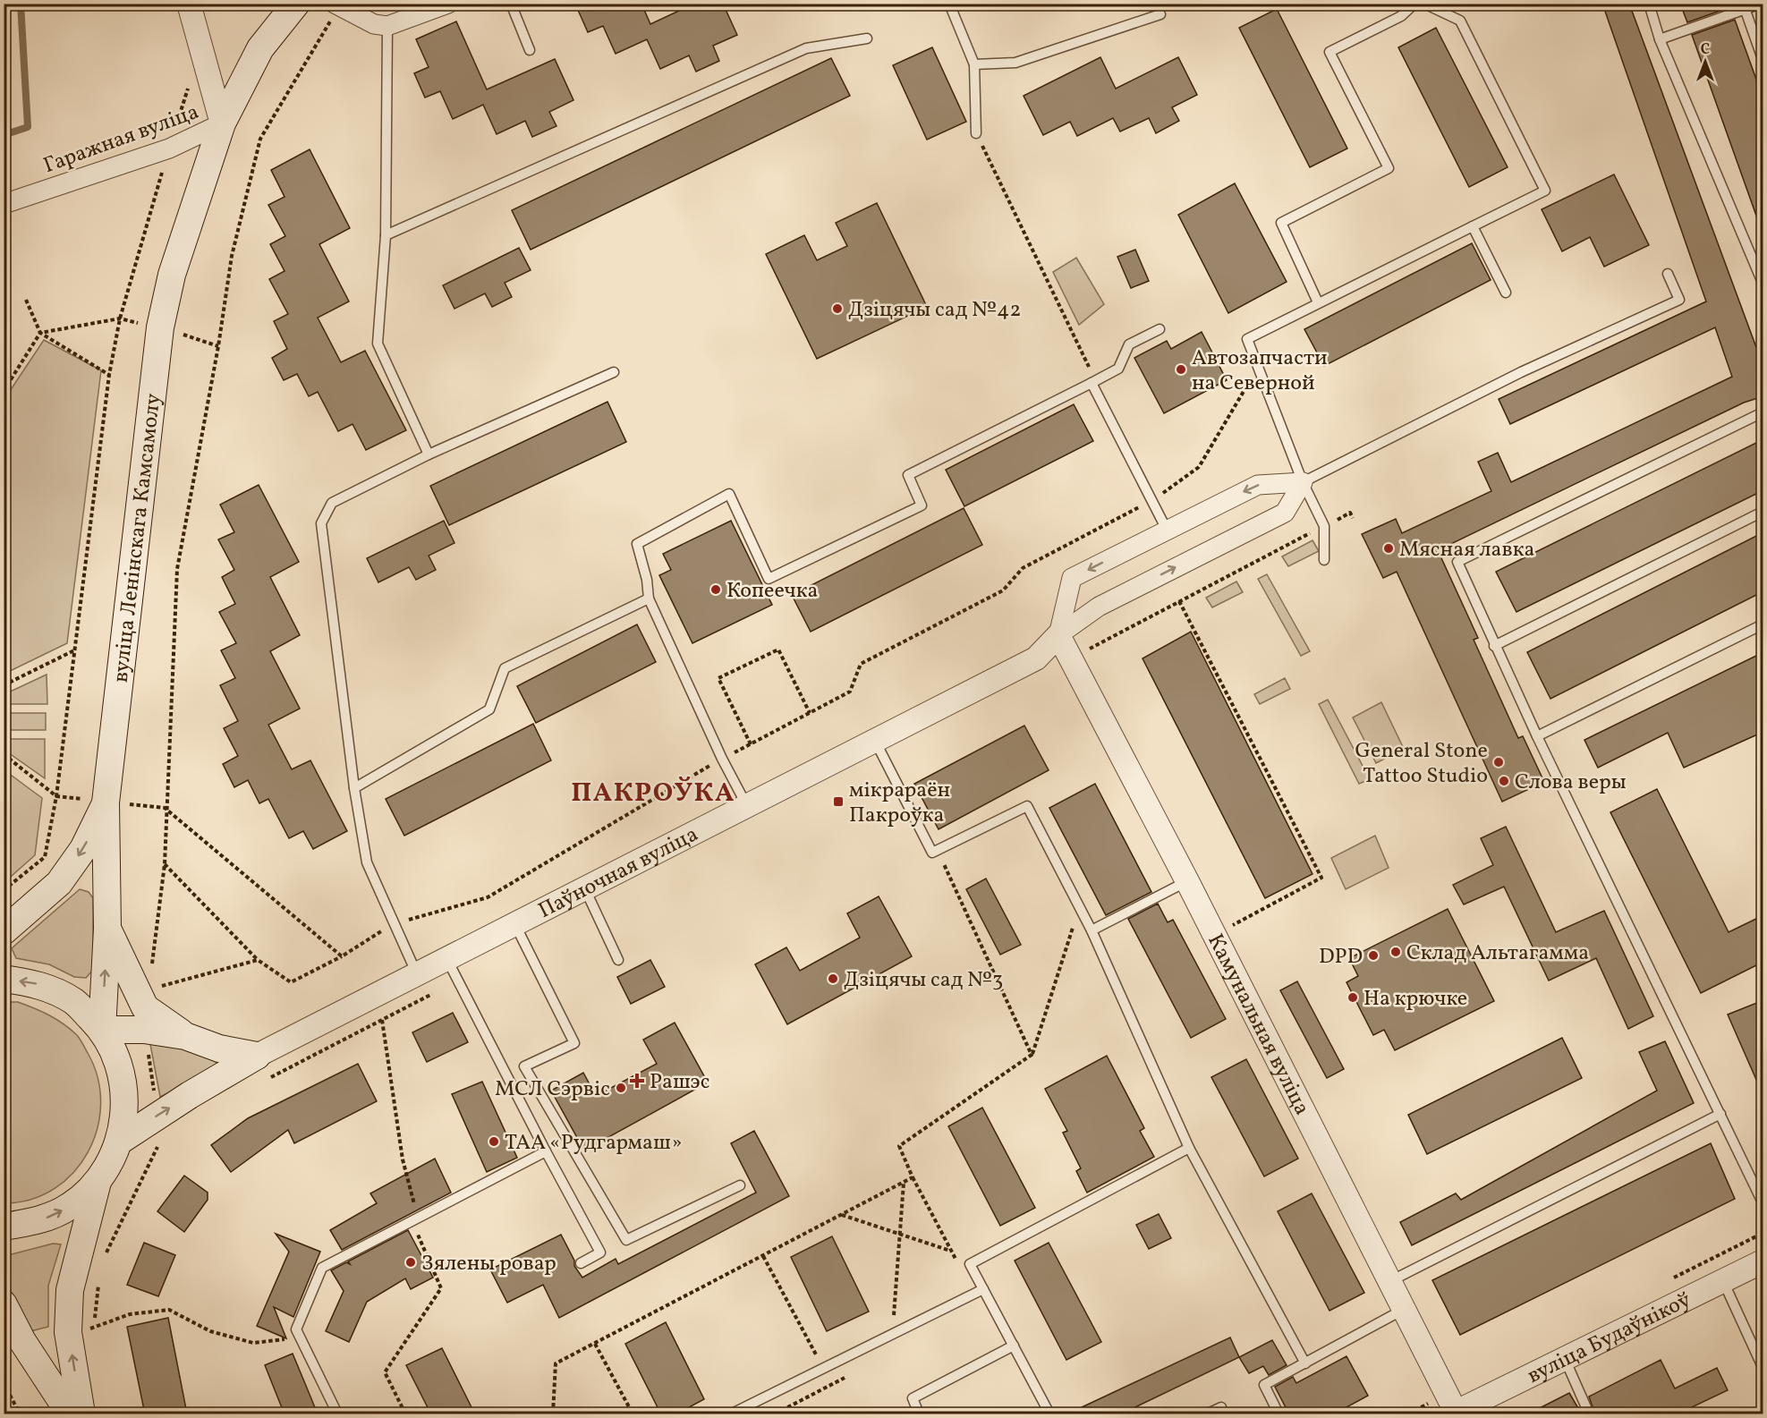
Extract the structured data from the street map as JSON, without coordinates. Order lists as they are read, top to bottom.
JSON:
{
  "streets": {
    "main road": ["вуліца Ленінскага Камсамолу"],
    "street": [
      "Гаражная вуліца",
      "Паўночная вуліца",
      "Камунальная вуліца",
      "вуліца Будаўнікоў"
    ]
  },
  "crossings": [
    ["Гаражная вуліца", "вуліца Ленінскага Камсамолу"],
    ["Паўночная вуліца", "Камунальная вуліца"],
    ["Камунальная вуліца", "вуліца Будаўнікоў"]
  ],
  "districts": ["ПАКРОЎКА"],
  "places": {
    "other": [
      "Дзіцячы сад №42",
      "Автозапчасти на Северной",
      "Мясная лавка",
      "Копеечка",
      "General Stone Tattoo Studio",
      "Слова веры",
      "Склад Альтагамма",
      "DPD",
      "Дзіцячы сад №3",
      "На крючке",
      "МСЛ Сэрвіс",
      "ТАА «Рудгармаш»",
      "Зялены ровар"
    ],
    "transit": ["мікрараён Пакроўка"],
    "health": ["Рашэс"]
  },
  "north": "top"
}
